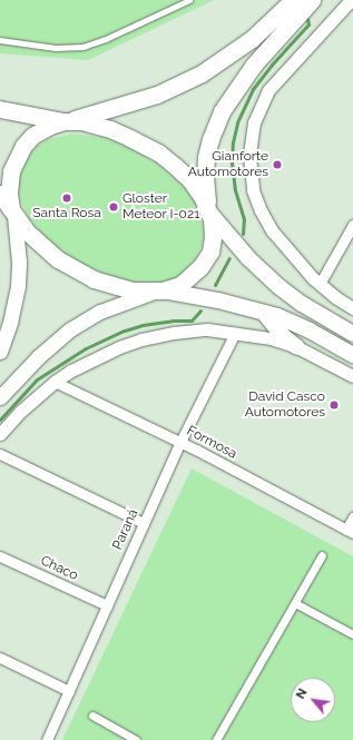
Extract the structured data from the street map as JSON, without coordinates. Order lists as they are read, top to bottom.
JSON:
{
  "streets": {
    "street": ["Formosa", "Paraná", "Chaco"]
  },
  "crossings": [
    ["Formosa", "Paraná"],
    ["Paraná", "Chaco"]
  ],
  "places": [
    "Gianforte Automotores",
    "Santa Rosa",
    "Gloster Meteor I-021",
    "David Casco Automotores"
  ],
  "north": "top left"
}
